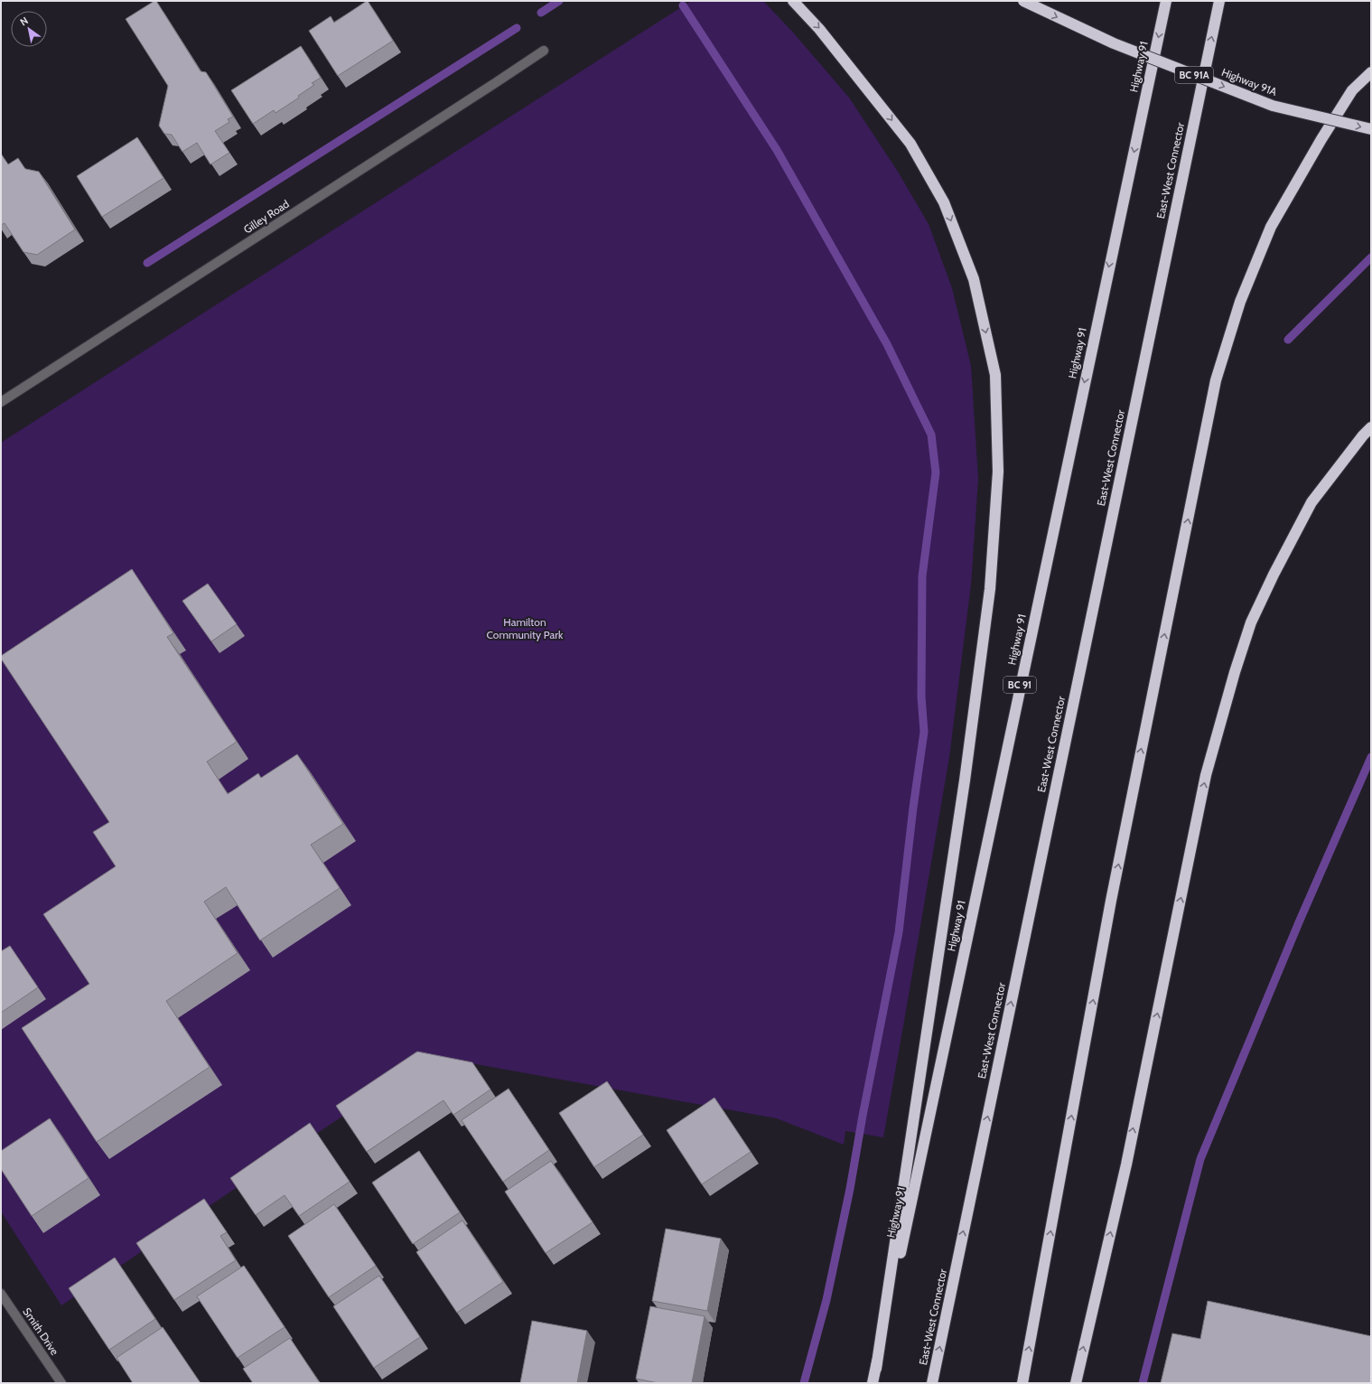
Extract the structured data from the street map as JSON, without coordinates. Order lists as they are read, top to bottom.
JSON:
{
  "streets": {
    "highway": [
      "Highway 91",
      "BC 91A",
      "Highway 91A",
      "East-West Connector",
      "BC 91"
    ],
    "street": ["Gilley Road", "Smith Drive"]
  },
  "crossings": [
    ["Highway 91", "BC 91"]
  ],
  "one_way": ["Highway 91A"],
  "parks": ["Hamilton Community Park"],
  "north": "top left"
}
